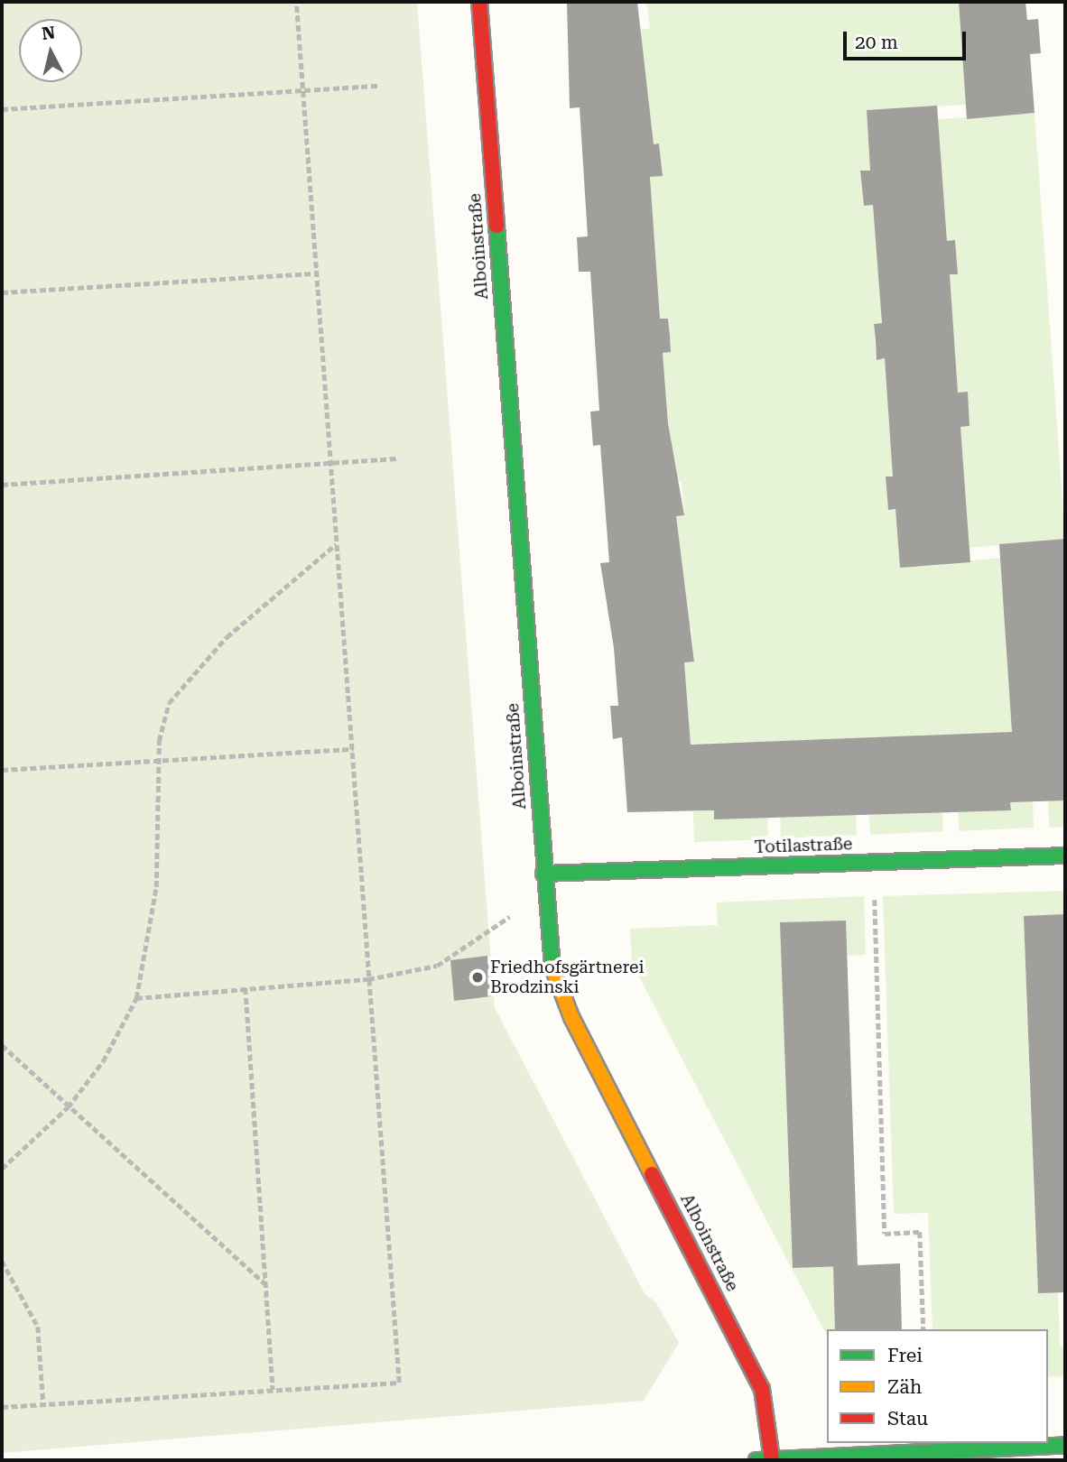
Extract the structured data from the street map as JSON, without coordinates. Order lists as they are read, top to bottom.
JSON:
{
  "streets": {
    "street": ["Alboinstraße", "Totilastraße"]
  },
  "crossings": [
    ["Alboinstraße", "Totilastraße"]
  ],
  "places": ["Friedhofsgärtnerei Brodzinski"],
  "legend": ["Frei", "Zäh", "Stau"],
  "scale_bar": "20 m",
  "north": "top"
}
